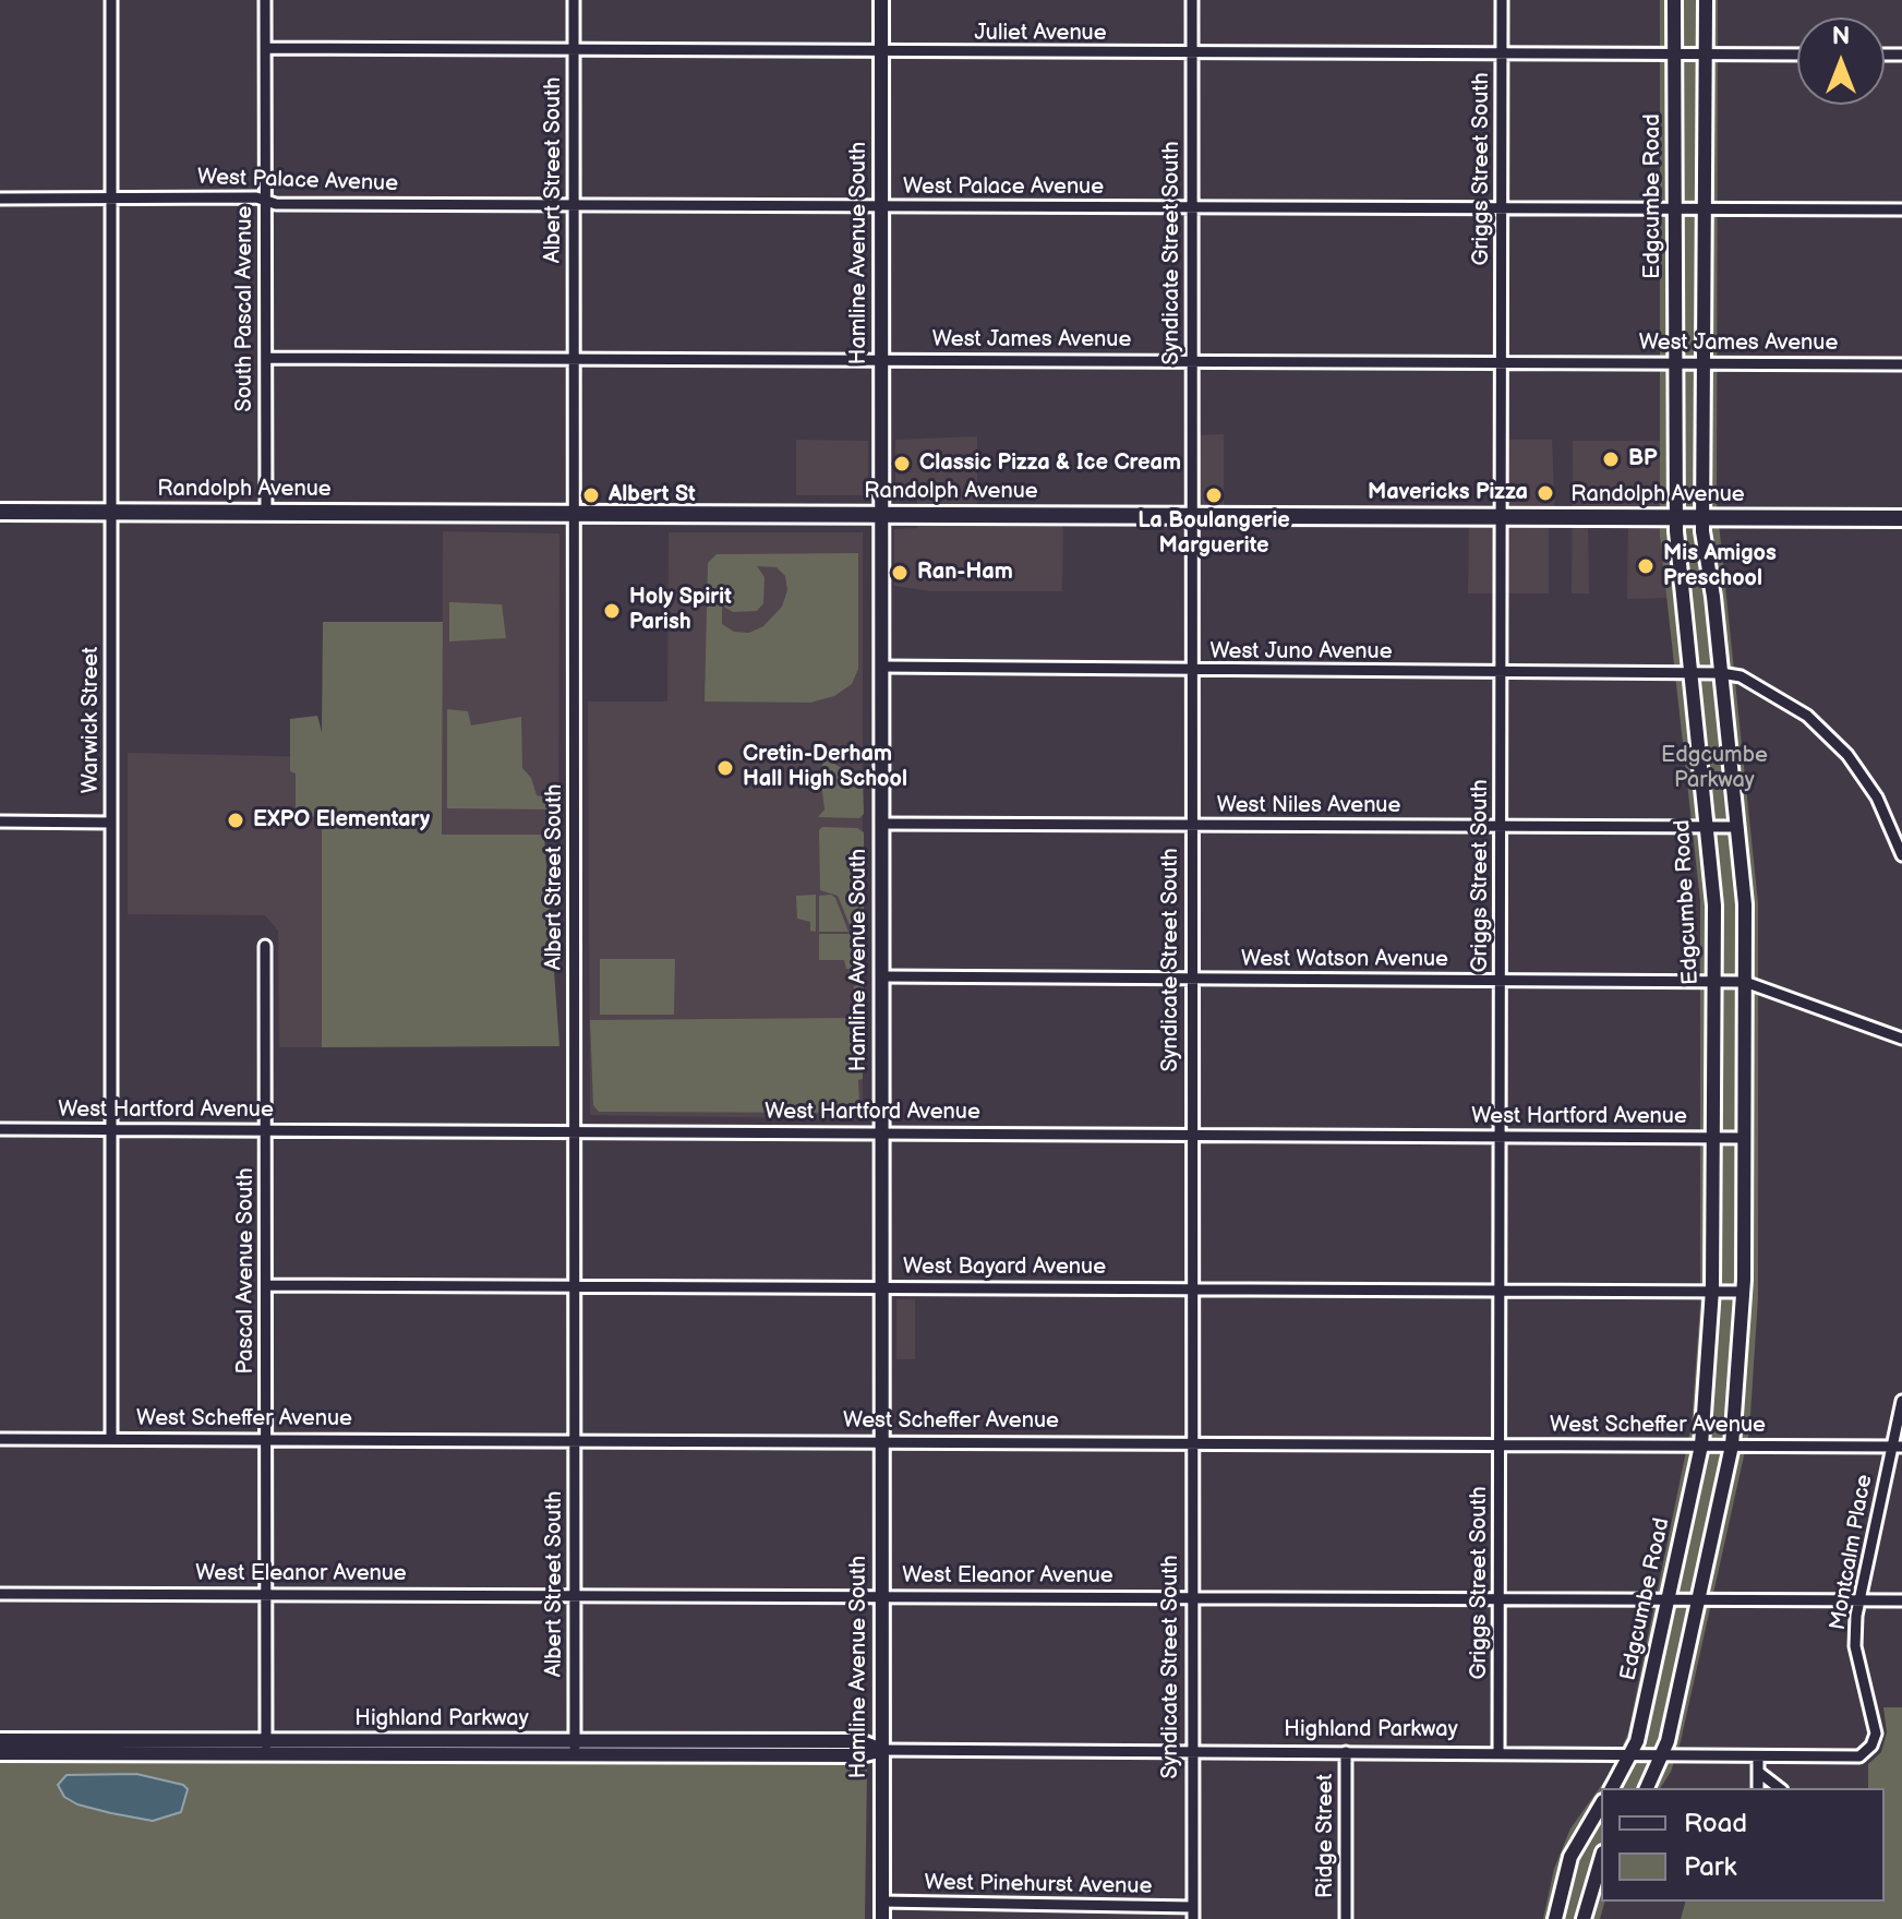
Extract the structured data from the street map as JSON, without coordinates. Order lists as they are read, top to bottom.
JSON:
{
  "streets": {
    "main road": ["Randolph Avenue"],
    "street": [
      "Juliet Avenue",
      "Griggs Street South",
      "Albert Street South",
      "West Palace Avenue",
      "Edgcumbe Road",
      "Hamline Avenue South",
      "Syndicate Street South",
      "South Pascal Avenue",
      "West James Avenue",
      "West Juno Avenue",
      "Warwick Street",
      "West Niles Avenue",
      "West Watson Avenue",
      "West Hartford Avenue",
      "West Bayard Avenue",
      "Pascal Avenue South",
      "West Scheffer Avenue",
      "Montcalm Place",
      "West Eleanor Avenue",
      "Highland Parkway",
      "Ridge Street",
      "West Pinehurst Avenue"
    ]
  },
  "crossings": [
    ["Juliet Avenue", "Griggs Street South"],
    ["Juliet Avenue", "Albert Street South"],
    ["Juliet Avenue", "Edgcumbe Road"],
    ["Juliet Avenue", "Hamline Avenue South"],
    ["Juliet Avenue", "Syndicate Street South"],
    ["Juliet Avenue", "South Pascal Avenue"],
    ["Griggs Street South", "West Palace Avenue"],
    ["Griggs Street South", "West James Avenue"],
    ["Griggs Street South", "Randolph Avenue"],
    ["Griggs Street South", "West Juno Avenue"],
    ["Griggs Street South", "West Niles Avenue"],
    ["Griggs Street South", "West Watson Avenue"],
    ["Griggs Street South", "West Hartford Avenue"],
    ["Griggs Street South", "West Bayard Avenue"],
    ["Griggs Street South", "West Scheffer Avenue"],
    ["Griggs Street South", "West Eleanor Avenue"],
    ["Griggs Street South", "Highland Parkway"],
    ["Albert Street South", "West Palace Avenue"],
    ["Albert Street South", "West James Avenue"],
    ["Albert Street South", "Randolph Avenue"],
    ["Albert Street South", "West Hartford Avenue"],
    ["Albert Street South", "West Bayard Avenue"],
    ["Albert Street South", "West Scheffer Avenue"],
    ["Albert Street South", "West Eleanor Avenue"],
    ["Albert Street South", "Highland Parkway"],
    ["West Palace Avenue", "Edgcumbe Road"],
    ["West Palace Avenue", "Hamline Avenue South"],
    ["West Palace Avenue", "Syndicate Street South"],
    ["West Palace Avenue", "South Pascal Avenue"],
    ["West Palace Avenue", "Warwick Street"],
    ["Edgcumbe Road", "West James Avenue"],
    ["Edgcumbe Road", "Randolph Avenue"],
    ["Edgcumbe Road", "West Juno Avenue"],
    ["Edgcumbe Road", "West Niles Avenue"],
    ["Edgcumbe Road", "West Watson Avenue"],
    ["Edgcumbe Road", "West Hartford Avenue"],
    ["Edgcumbe Road", "West Bayard Avenue"],
    ["Edgcumbe Road", "West Scheffer Avenue"],
    ["Edgcumbe Road", "West Eleanor Avenue"],
    ["Edgcumbe Road", "Highland Parkway"],
    ["Hamline Avenue South", "West James Avenue"],
    ["Hamline Avenue South", "Randolph Avenue"],
    ["Hamline Avenue South", "West Juno Avenue"],
    ["Hamline Avenue South", "West Niles Avenue"],
    ["Hamline Avenue South", "West Watson Avenue"],
    ["Hamline Avenue South", "West Hartford Avenue"],
    ["Hamline Avenue South", "West Bayard Avenue"],
    ["Hamline Avenue South", "West Scheffer Avenue"],
    ["Hamline Avenue South", "West Eleanor Avenue"],
    ["Hamline Avenue South", "Highland Parkway"],
    ["Hamline Avenue South", "West Pinehurst Avenue"],
    ["Syndicate Street South", "West James Avenue"],
    ["Syndicate Street South", "Randolph Avenue"],
    ["Syndicate Street South", "West Juno Avenue"],
    ["Syndicate Street South", "West Niles Avenue"],
    ["Syndicate Street South", "West Watson Avenue"],
    ["Syndicate Street South", "West Hartford Avenue"],
    ["Syndicate Street South", "West Bayard Avenue"],
    ["Syndicate Street South", "West Scheffer Avenue"],
    ["Syndicate Street South", "West Eleanor Avenue"],
    ["Syndicate Street South", "Highland Parkway"],
    ["Syndicate Street South", "West Pinehurst Avenue"],
    ["South Pascal Avenue", "West James Avenue"],
    ["South Pascal Avenue", "Randolph Avenue"],
    ["Randolph Avenue", "Warwick Street"],
    ["Warwick Street", "West Hartford Avenue"],
    ["Warwick Street", "West Scheffer Avenue"],
    ["West Hartford Avenue", "Pascal Avenue South"],
    ["West Bayard Avenue", "Pascal Avenue South"],
    ["Pascal Avenue South", "West Scheffer Avenue"],
    ["Pascal Avenue South", "West Eleanor Avenue"],
    ["Pascal Avenue South", "Highland Parkway"],
    ["West Scheffer Avenue", "Montcalm Place"],
    ["Montcalm Place", "West Eleanor Avenue"],
    ["Montcalm Place", "Highland Parkway"],
    ["Highland Parkway", "Ridge Street"]
  ],
  "parks": ["Edgcumbe Parkway"],
  "places": [
    "BP",
    "Classic Pizza & Ice Cream",
    "Mavericks Pizza",
    "Albert St",
    "La Boulangerie Marguerite",
    "Mis Amigos Preschool",
    "Ran-Ham",
    "Holy Spirit Parish",
    "Cretin-Derham Hall High School",
    "EXPO Elementary"
  ],
  "legend": ["Road", "Park"],
  "north": "top"
}
